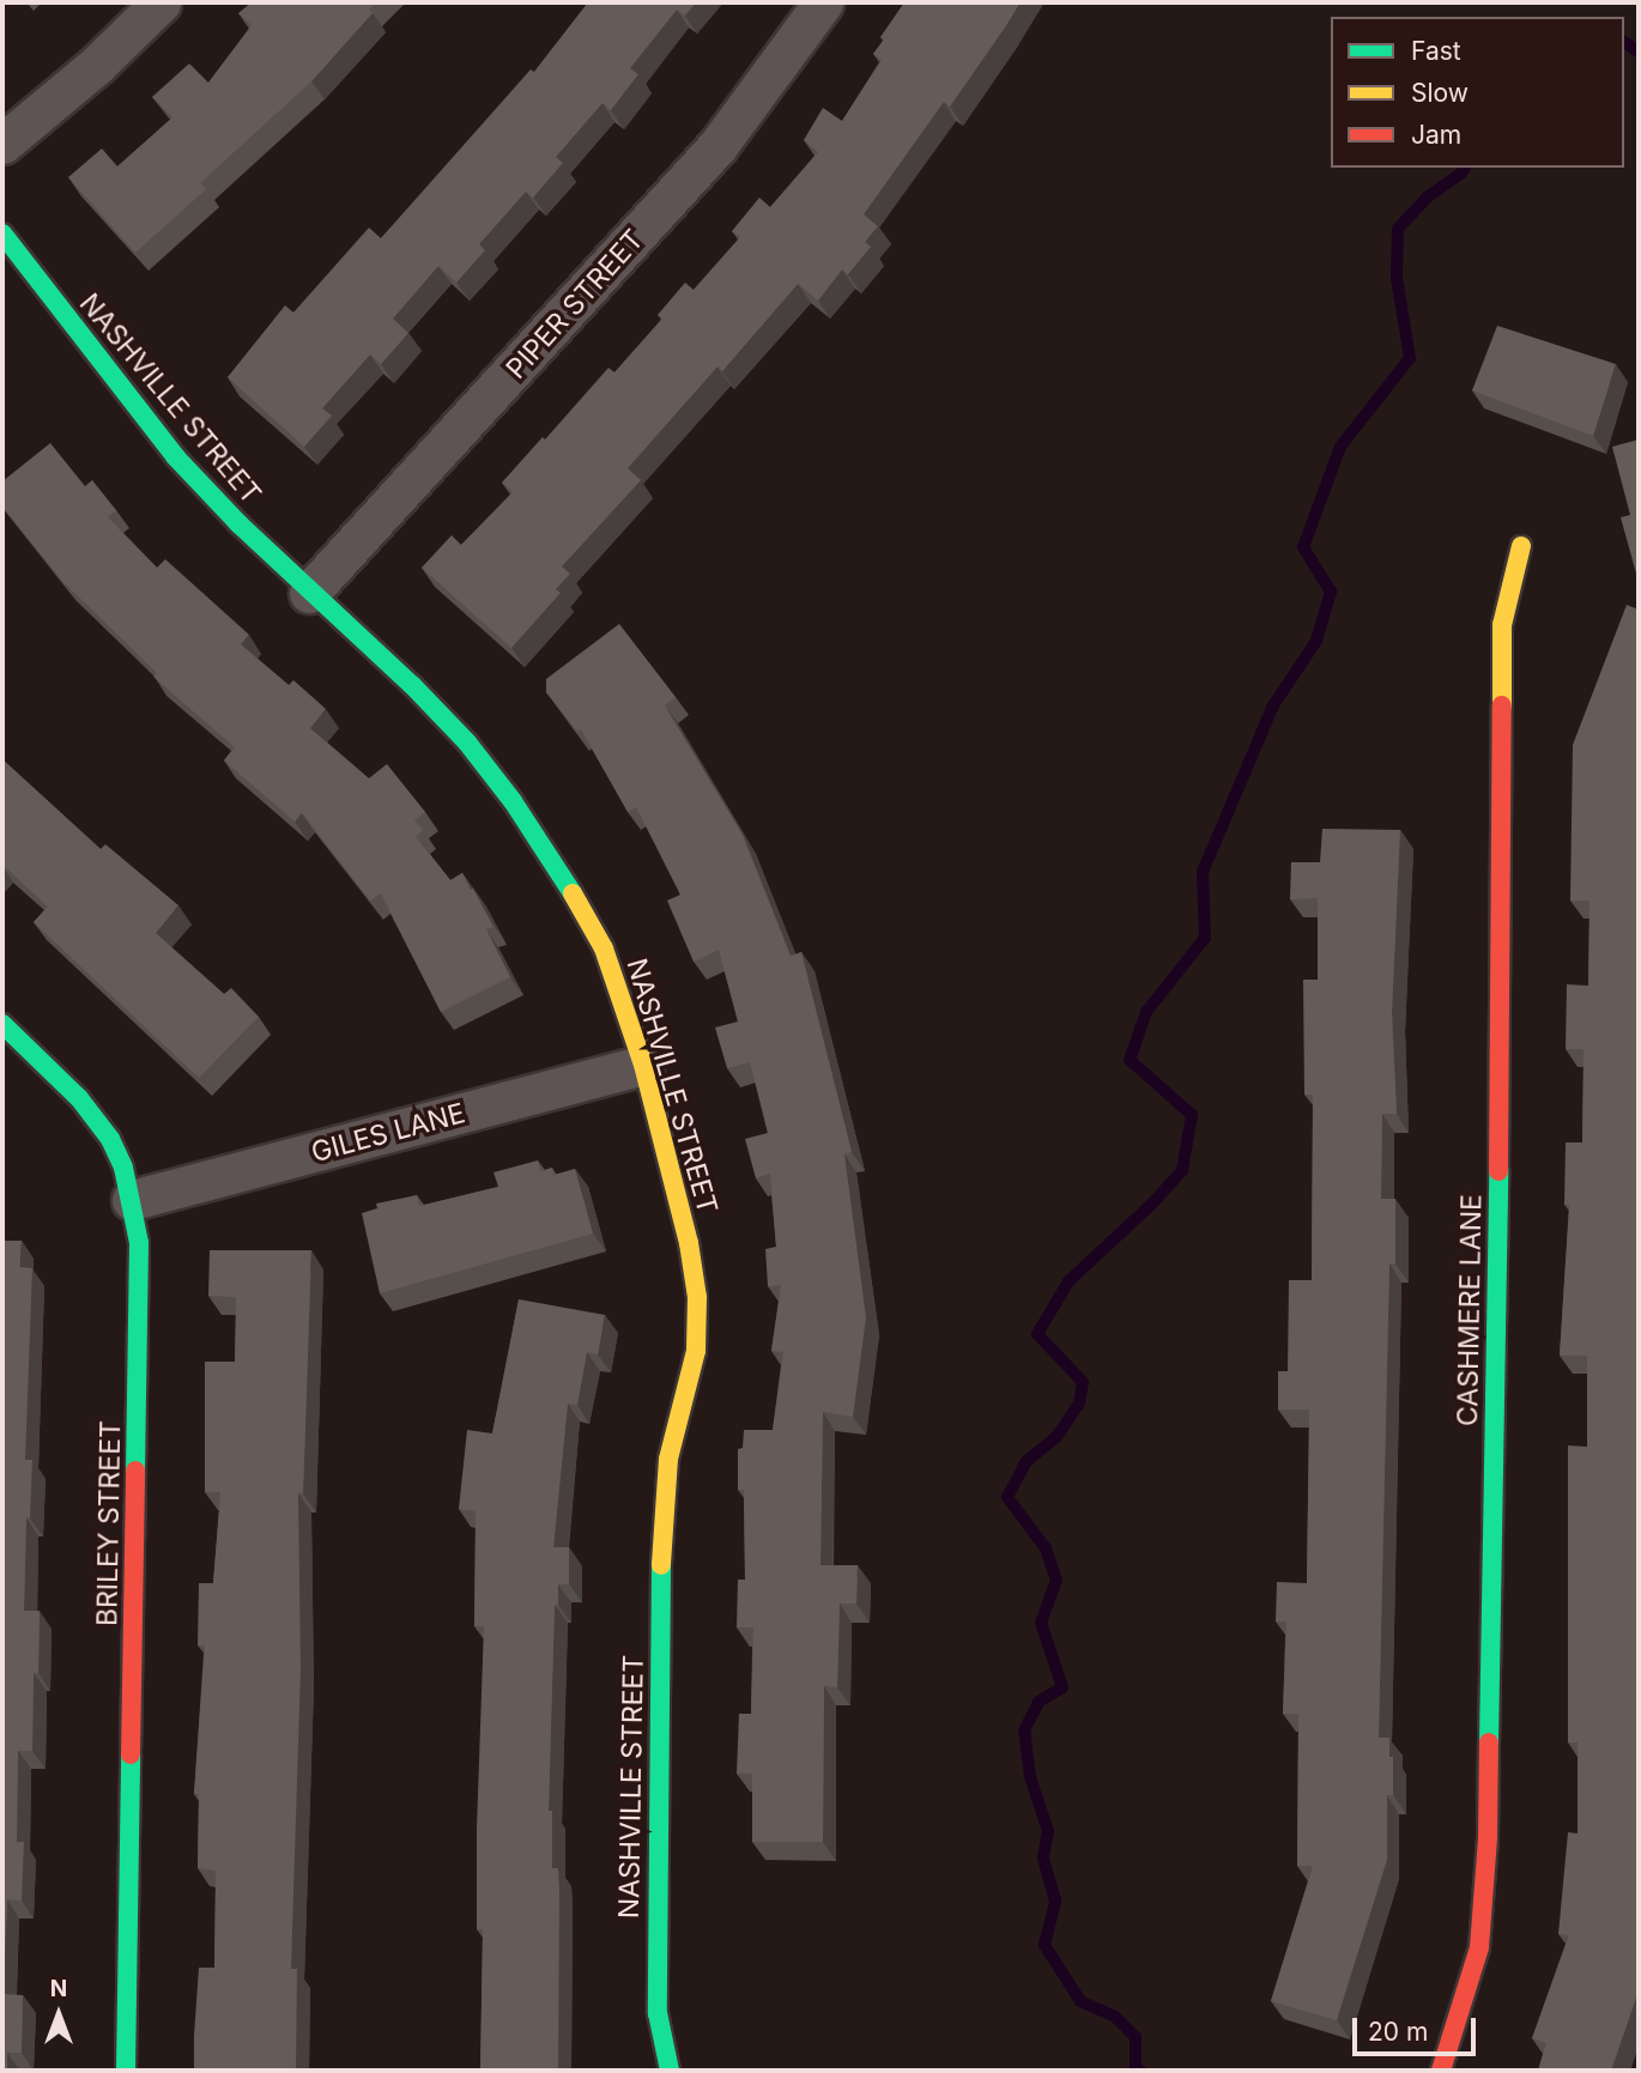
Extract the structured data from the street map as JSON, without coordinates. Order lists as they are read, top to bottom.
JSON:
{
  "streets": {
    "street": [
      "PIPER STREET",
      "NASHVILLE STREET",
      "GILES LANE",
      "CASHMERE LANE",
      "BRILEY STREET"
    ]
  },
  "crossings": [
    ["PIPER STREET", "NASHVILLE STREET"],
    ["NASHVILLE STREET", "GILES LANE"],
    ["GILES LANE", "BRILEY STREET"]
  ],
  "legend": ["Fast", "Slow", "Jam"],
  "scale_bar": "20 m",
  "north": "top"
}
